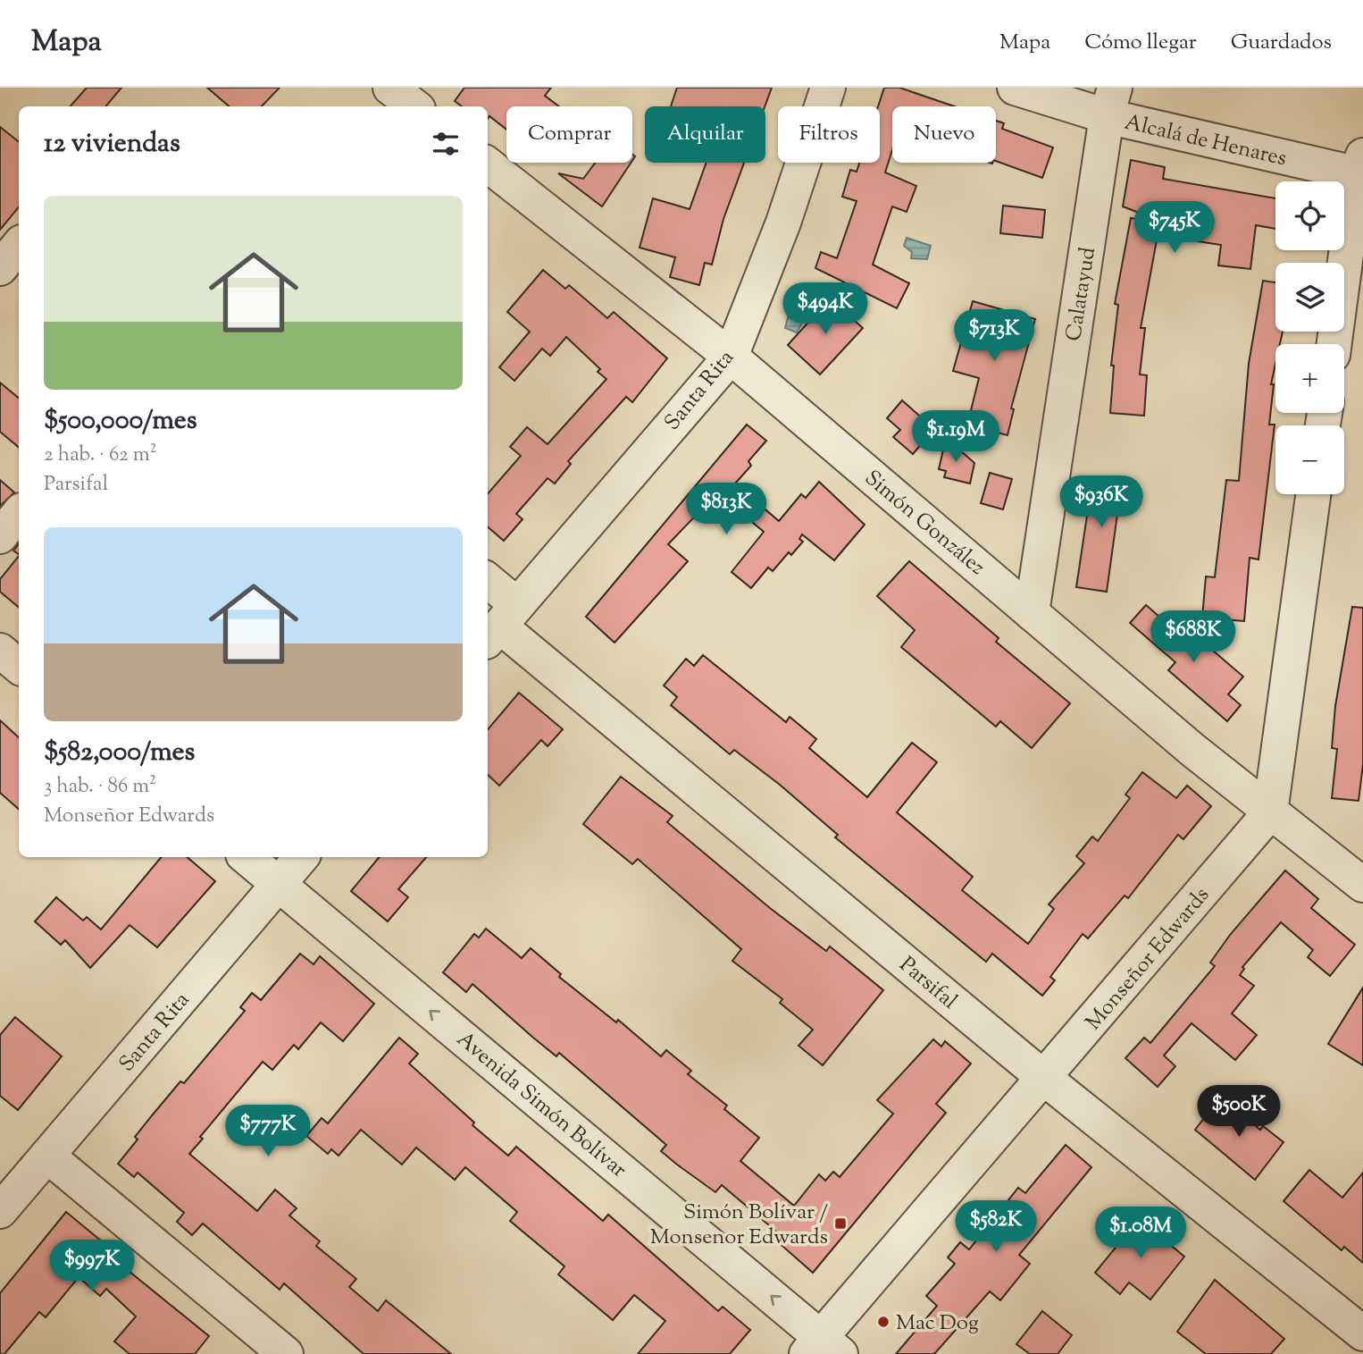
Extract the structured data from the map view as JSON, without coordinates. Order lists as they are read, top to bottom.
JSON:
{
  "streets": {
    "street": [
      "Alcalá de Henares",
      "Calatayud",
      "Santa Rita",
      "Simón González",
      "Monseñor Edwards",
      "Parsifal",
      "Avenida Simón Bolívar"
    ]
  },
  "crossings": [
    ["Alcalá de Henares", "Calatayud"],
    ["Calatayud", "Simón González"],
    ["Santa Rita", "Simón González"],
    ["Santa Rita", "Parsifal"],
    ["Santa Rita", "Avenida Simón Bolívar"],
    ["Simón González", "Monseñor Edwards"],
    ["Monseñor Edwards", "Parsifal"],
    ["Monseñor Edwards", "Avenida Simón Bolívar"]
  ],
  "one_way": ["Avenida Simón Bolívar"],
  "places": {
    "transit": ["Simón Bolívar / Monsenor Edwards"],
    "other": ["Mac Dog"]
  },
  "page": {
    "header": "Mapa",
    "nav": ["Mapa", "Cómo llegar", "Guardados"],
    "chip": [
      "Comprar",
      "Alquilar",
      "Filtros",
      "Nuevo"
    ],
    "heading": "12 viviendas",
    "map_buttons": ["+", "−"],
    "list": [
      {
        "name": "$500,000/mes",
        "note": "2 hab. · 62 m² · Parsifal"
      },
      {
        "name": "$582,000/mes",
        "note": "3 hab. · 86 m² · Monseñor Edwards"
      }
    ],
    "price": [
      "$745K",
      "$494K",
      "$713K",
      "$1.19M",
      "$936K",
      "$813K",
      "$688K",
      "$500K",
      "$777K",
      "$582K",
      "$1.08M",
      "$997K"
    ]
  }
}
